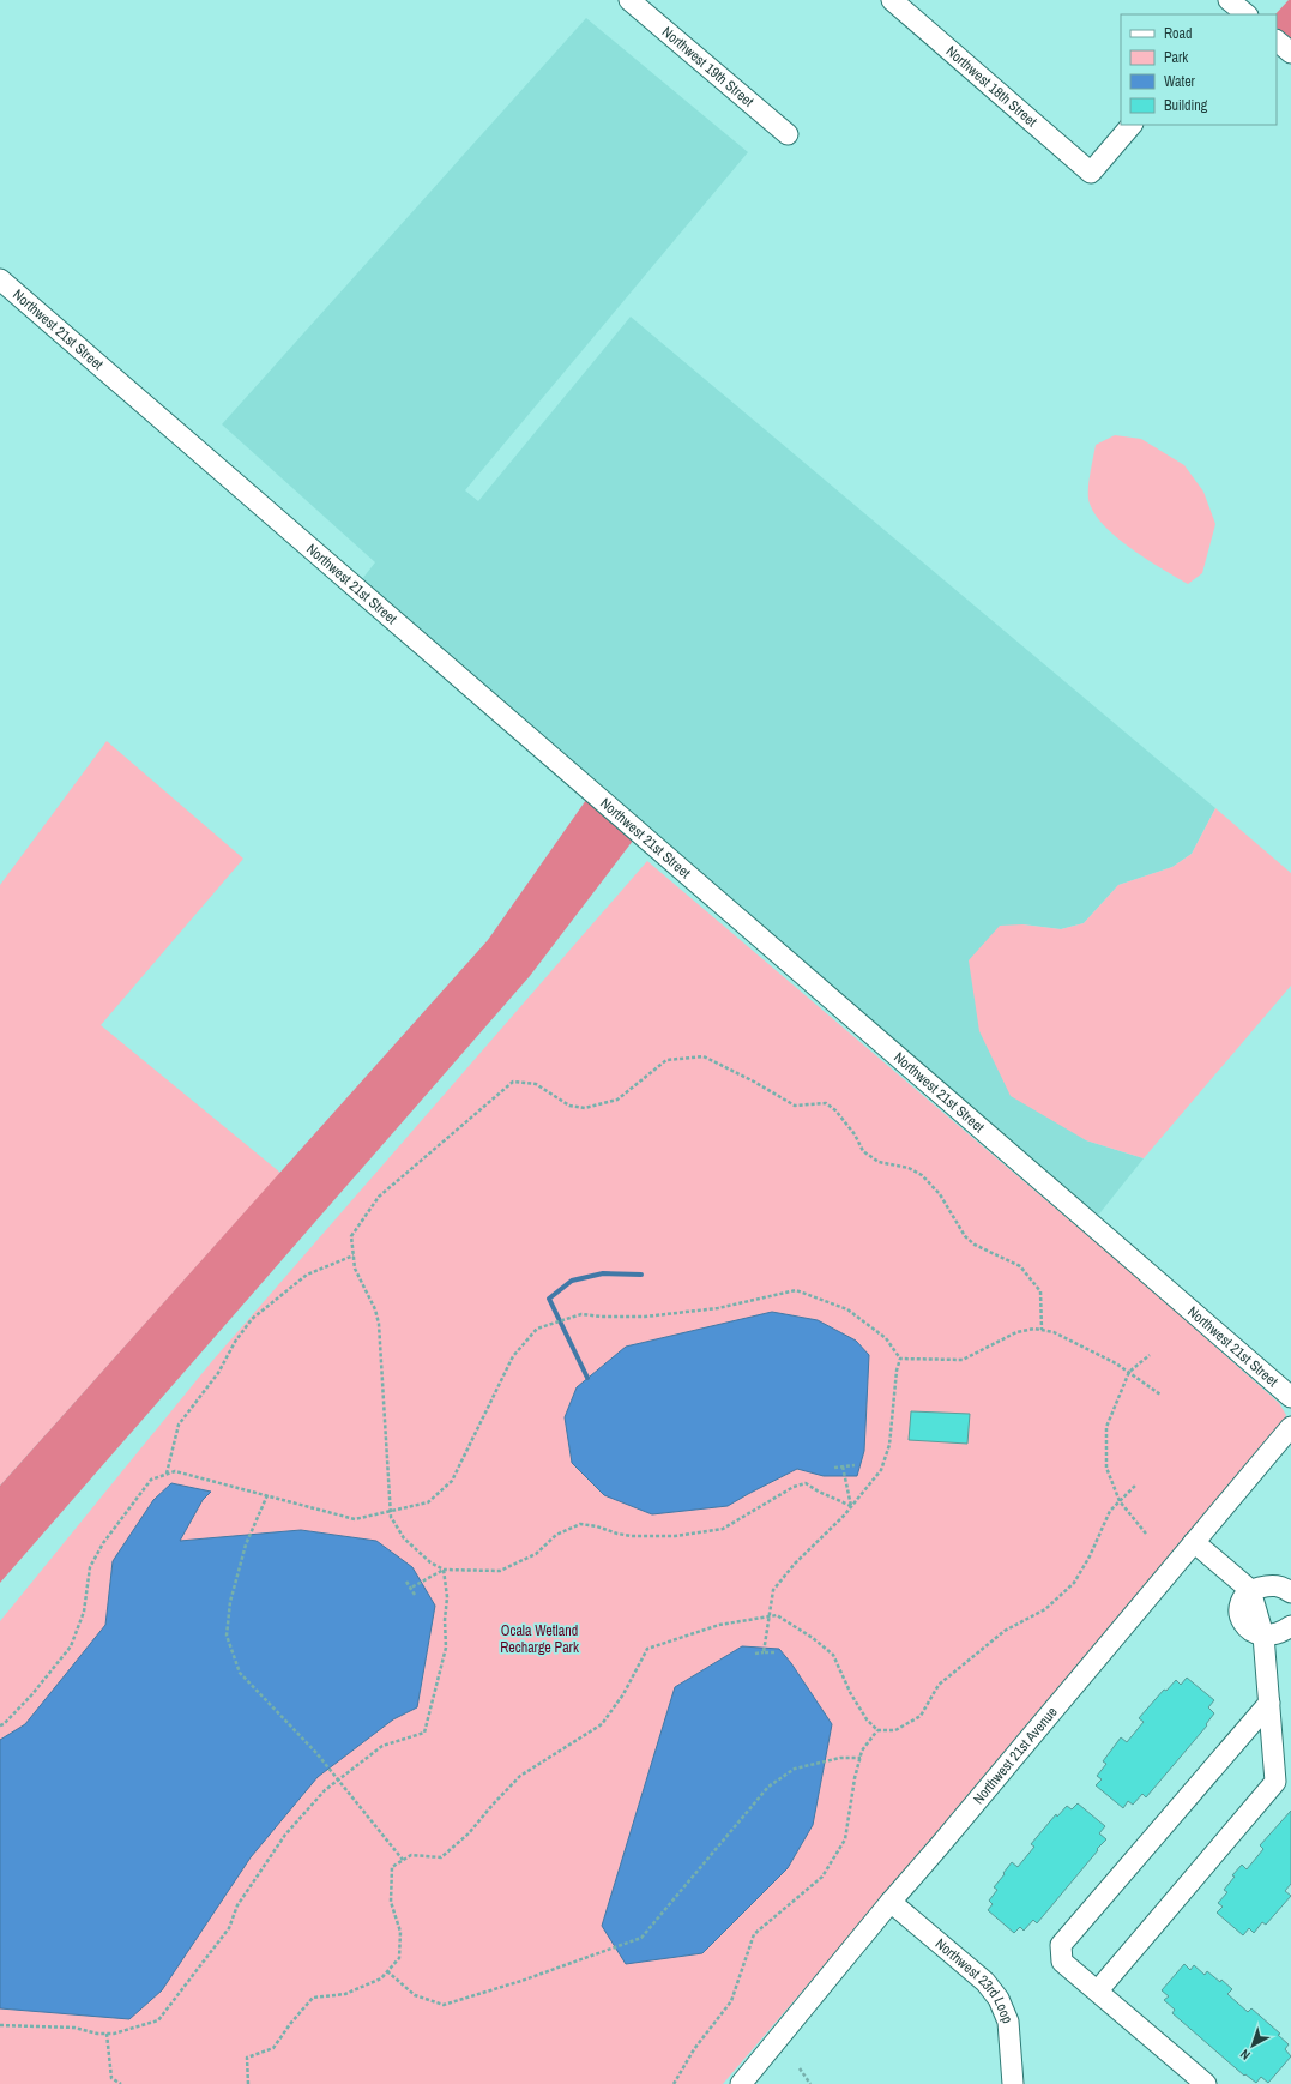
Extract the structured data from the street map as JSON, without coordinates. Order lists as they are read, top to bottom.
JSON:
{
  "streets": {
    "street": [
      "Northwest 19th Street",
      "Northwest 18th Street",
      "Northwest 21st Street",
      "Northwest 21st Avenue",
      "Northwest 23rd Loop"
    ]
  },
  "crossings": [
    ["Northwest 21st Avenue", "Northwest 23rd Loop"]
  ],
  "parks": ["Ocala Wetland Recharge Park"],
  "legend": [
    "Road",
    "Park",
    "Water",
    "Building"
  ],
  "north": "bottom left"
}
